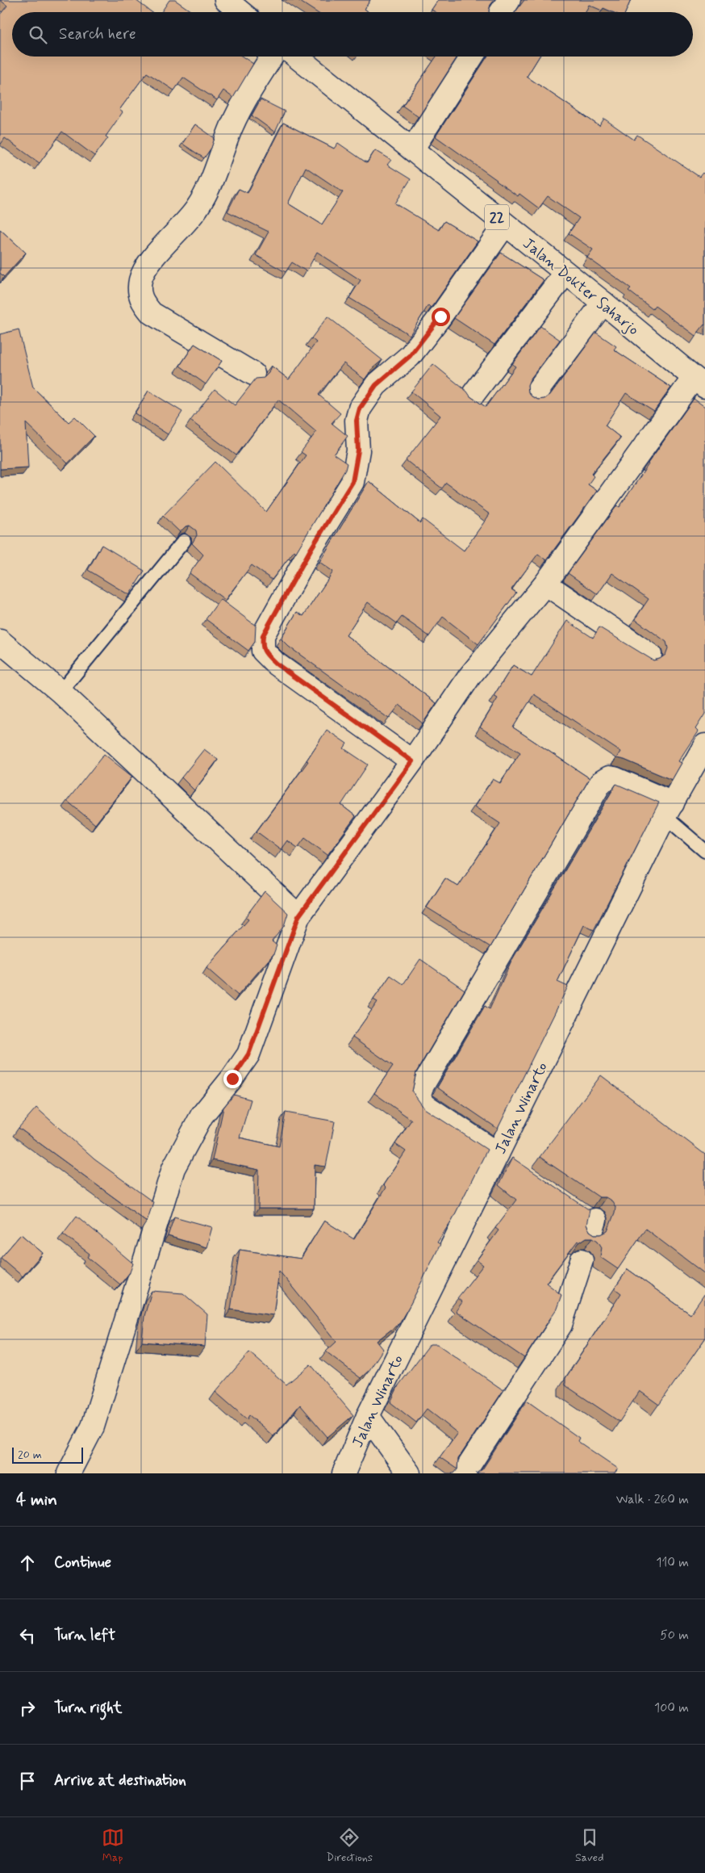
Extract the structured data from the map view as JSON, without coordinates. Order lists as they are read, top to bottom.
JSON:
{
  "streets": {
    "main road": ["22", "Jalan Dokter Saharjo", "Jalan Winarto"]
  },
  "scale_bar": "20 m",
  "page": {
    "search": "Search here",
    "scale": "20 m",
    "heading": ["4 min", "Walk · 260 m"],
    "list": [
      ["Continue", "110 m"],
      ["Turn left", "50 m"],
      ["Turn right", "100 m"],
      "Arrive at destination"
    ],
    "nav": ["Map", "Directions", "Saved"]
  }
}
